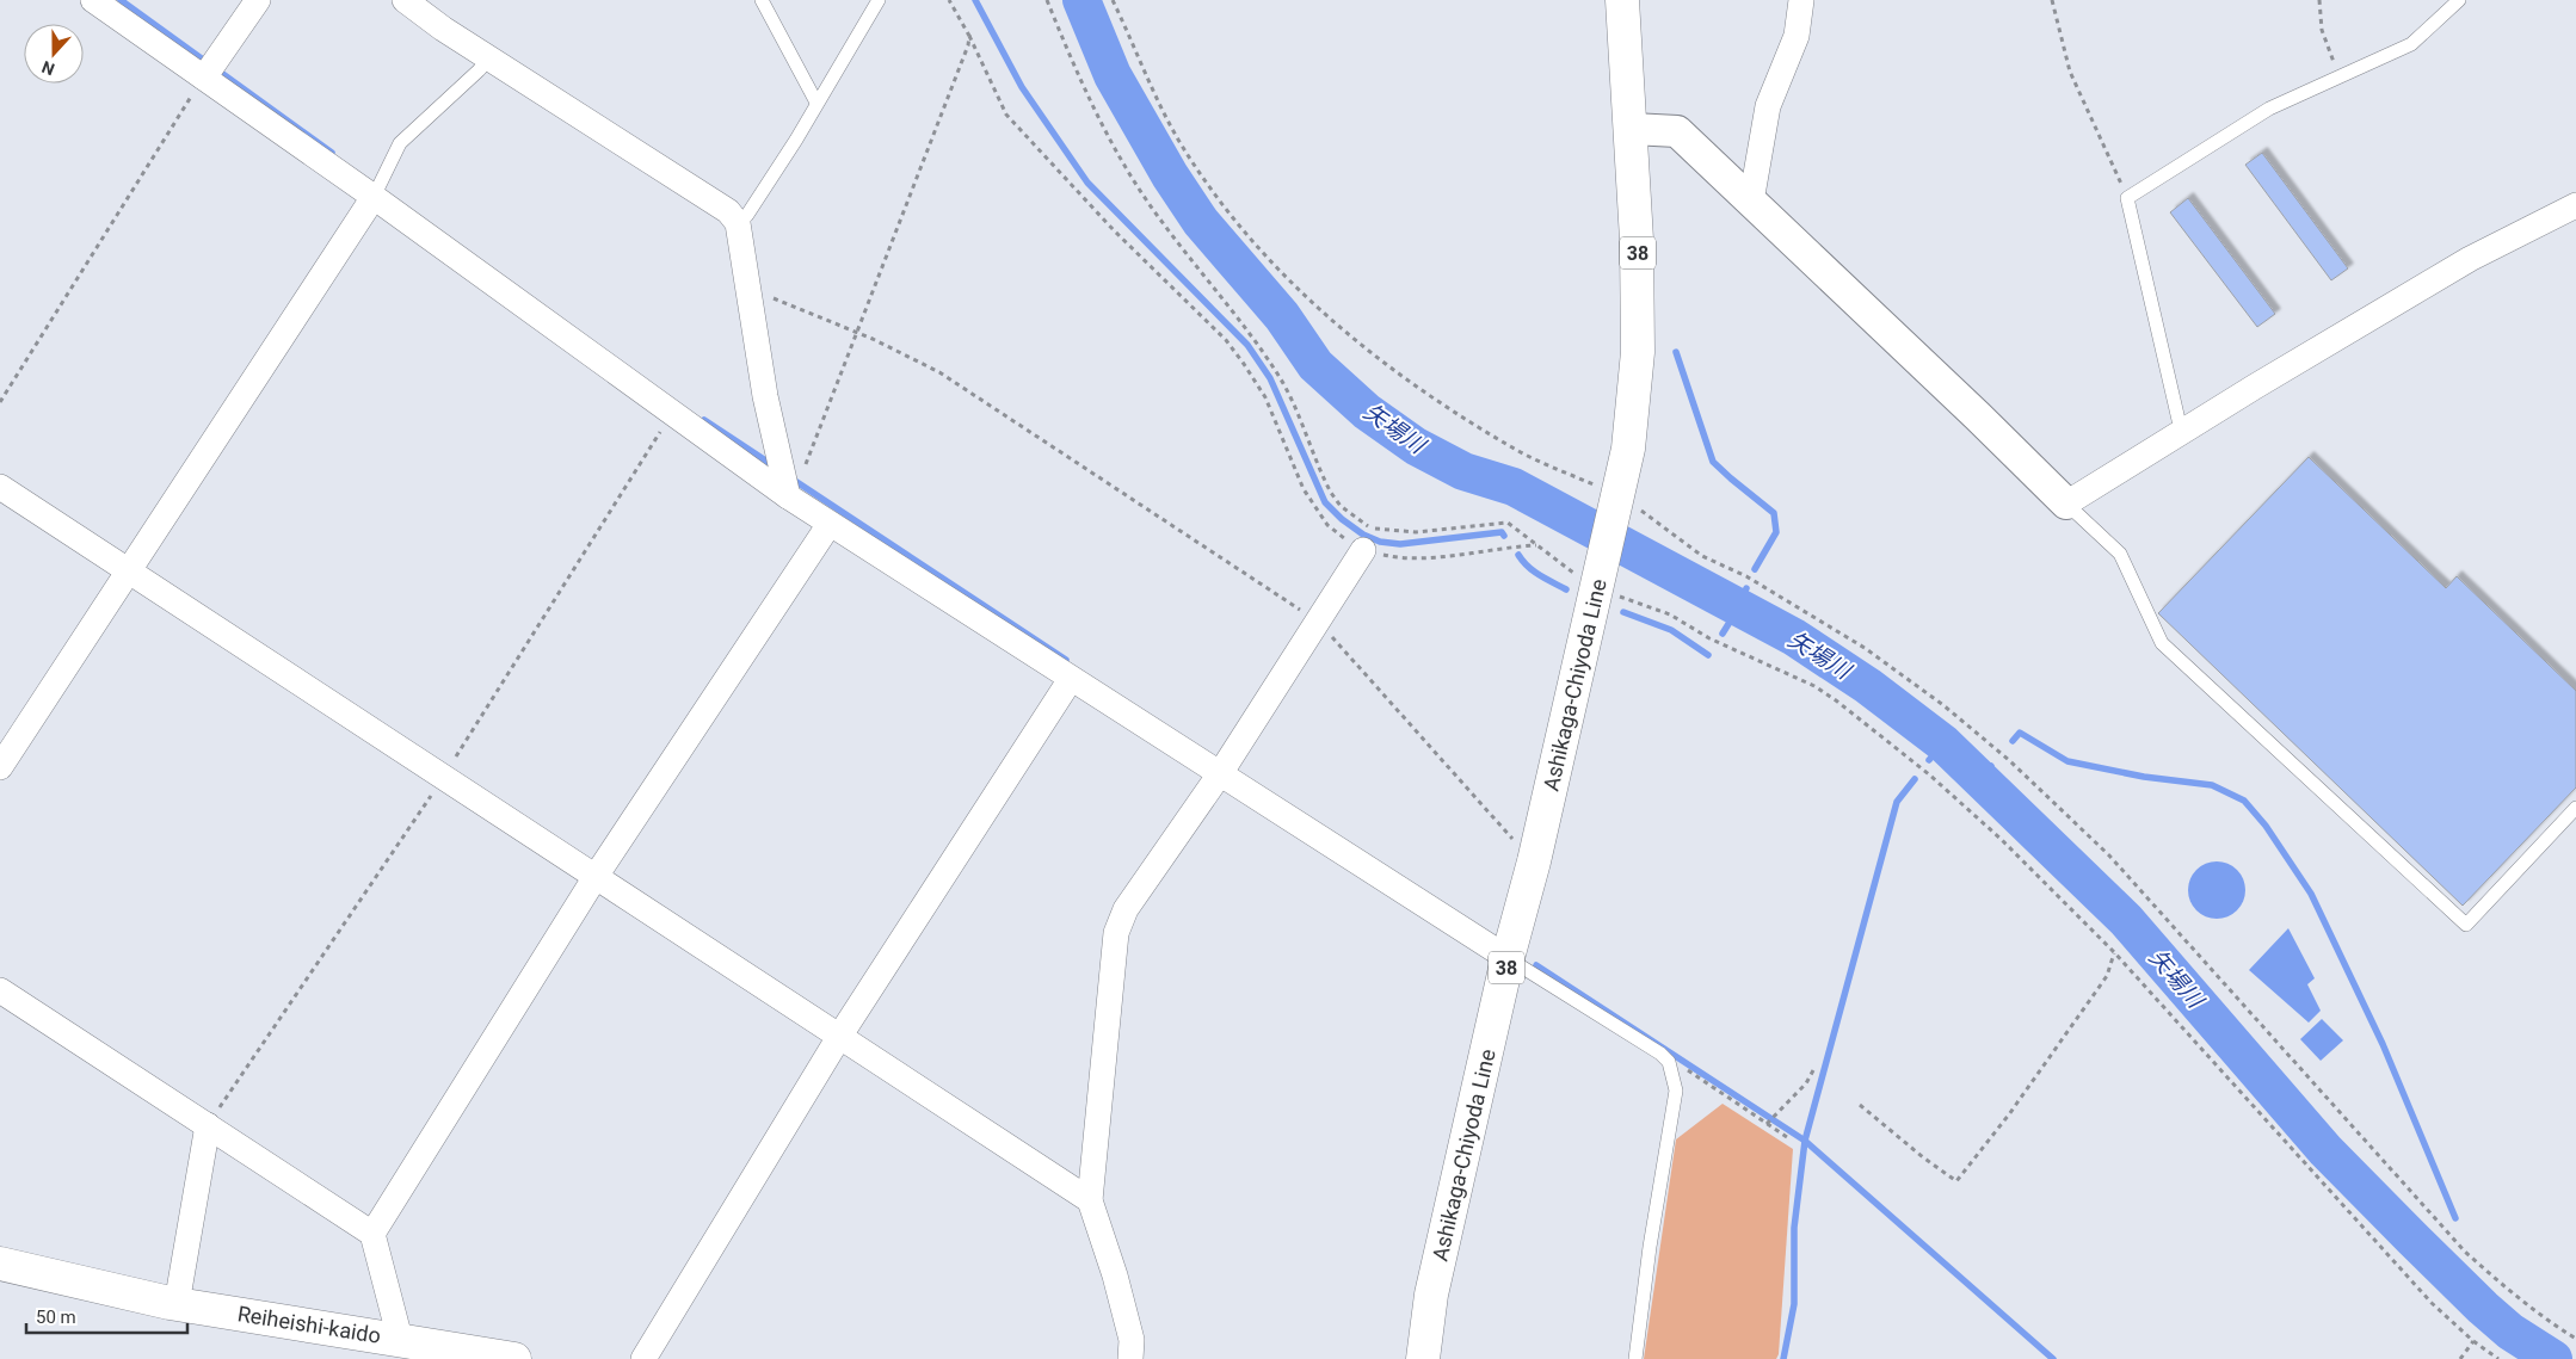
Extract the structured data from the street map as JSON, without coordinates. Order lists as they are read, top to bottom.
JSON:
{
  "streets": {
    "main road": ["38", "Ashikaga-Chiyoda Line", "Reiheishi-kaido"]
  },
  "water": ["矢場川"],
  "scale_bar": "50 m",
  "north": "bottom"
}
